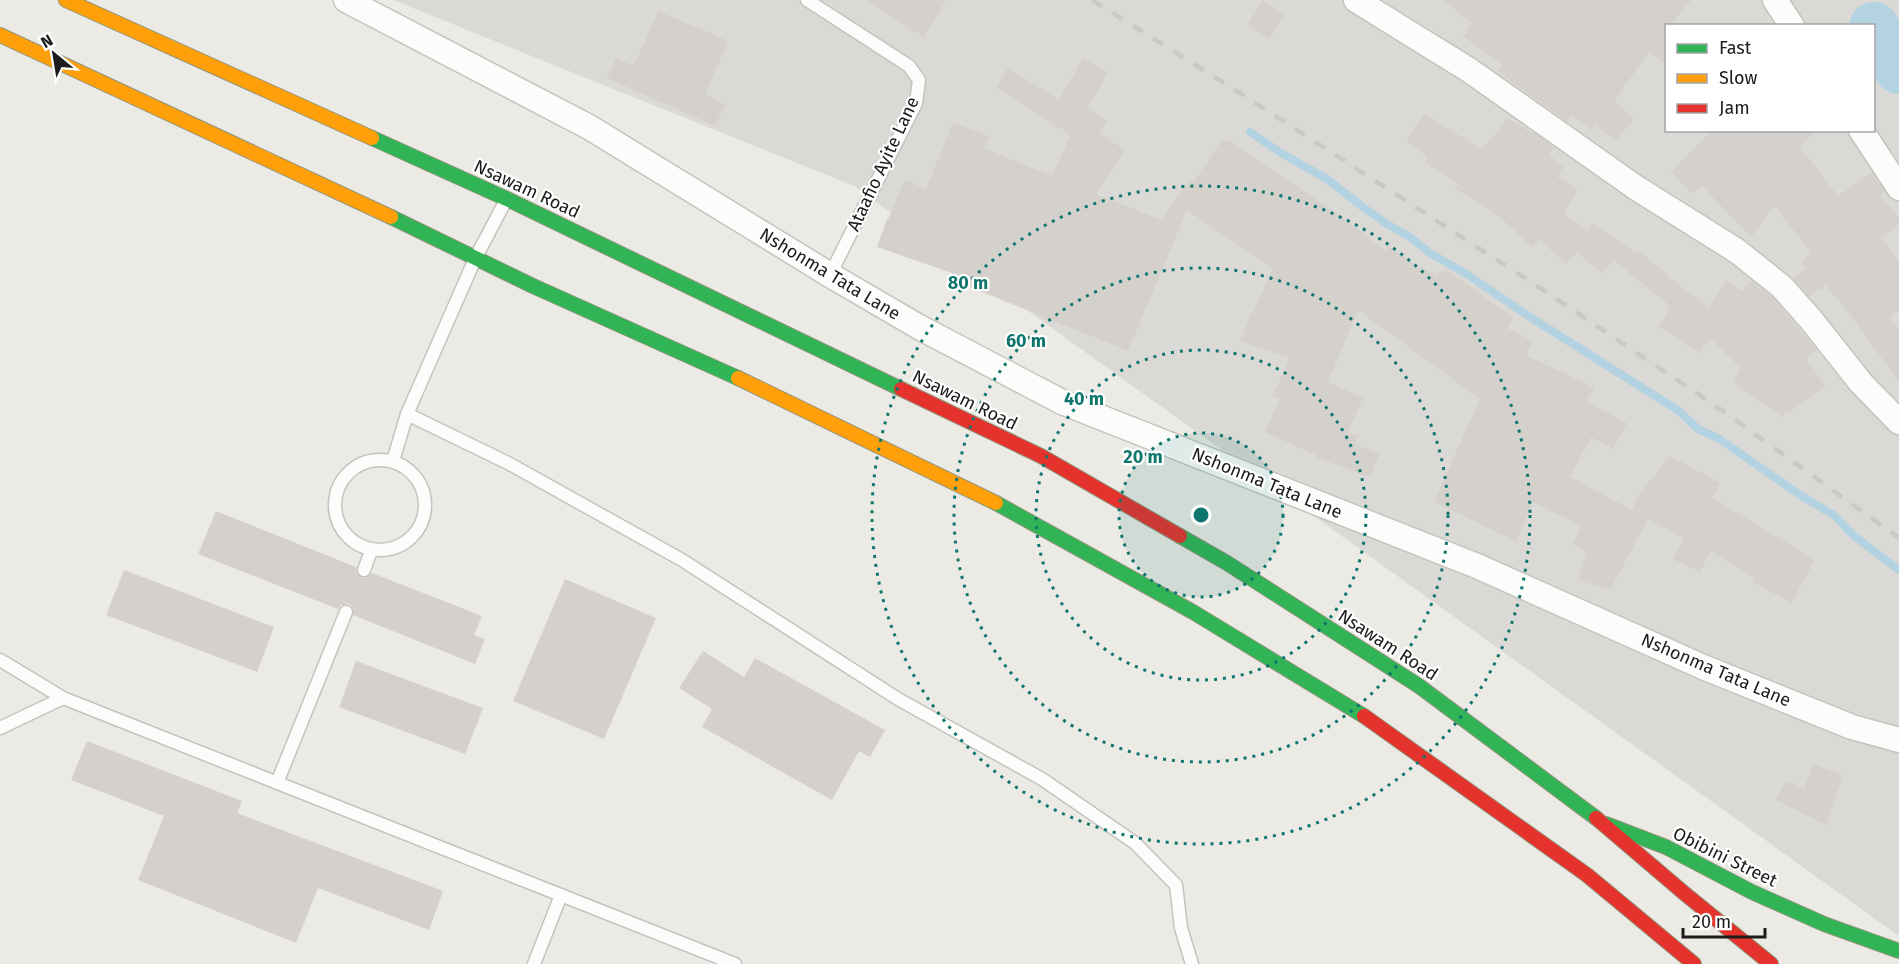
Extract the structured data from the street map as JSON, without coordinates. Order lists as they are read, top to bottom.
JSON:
{
  "streets": {
    "main road": ["Nsawam Road", "Obibini Street"],
    "street": ["Nshonma Tata Lane"],
    "lane": ["Ataafio Ayite Lane"]
  },
  "crossings": [
    ["Ataafio Ayite Lane", "Nshonma Tata Lane"],
    ["Nsawam Road", "Obibini Street"]
  ],
  "legend": ["Fast", "Slow", "Jam"],
  "scale_bar": "20 m",
  "north": "top left",
  "rings": [
    "80 m",
    "60 m",
    "40 m",
    "20 m"
  ]
}
